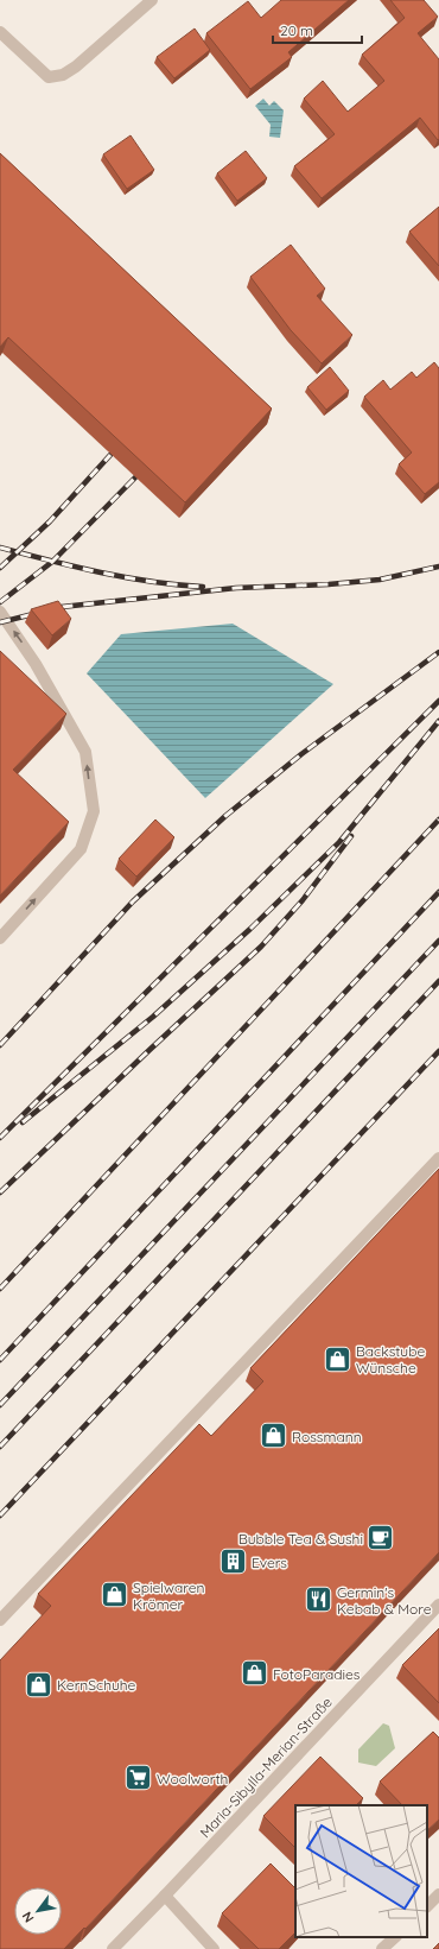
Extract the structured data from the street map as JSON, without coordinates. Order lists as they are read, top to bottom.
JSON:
{
  "streets": {
    "street": ["Maria-Sibylla-Merian-Straße"]
  },
  "places": {
    "shop": [
      "Backstube Wünsche",
      "Rossmann",
      "Spielwaren Krömer",
      "FotoParadies",
      "KernSchuhe"
    ],
    "cafe": ["Bubble Tea & Sushi"],
    "building": ["Evers"],
    "restaurant": ["Germin's Kebab & More"],
    "supermarket": ["Woolworth"]
  },
  "scale_bar": "20 m",
  "north": "bottom left"
}
